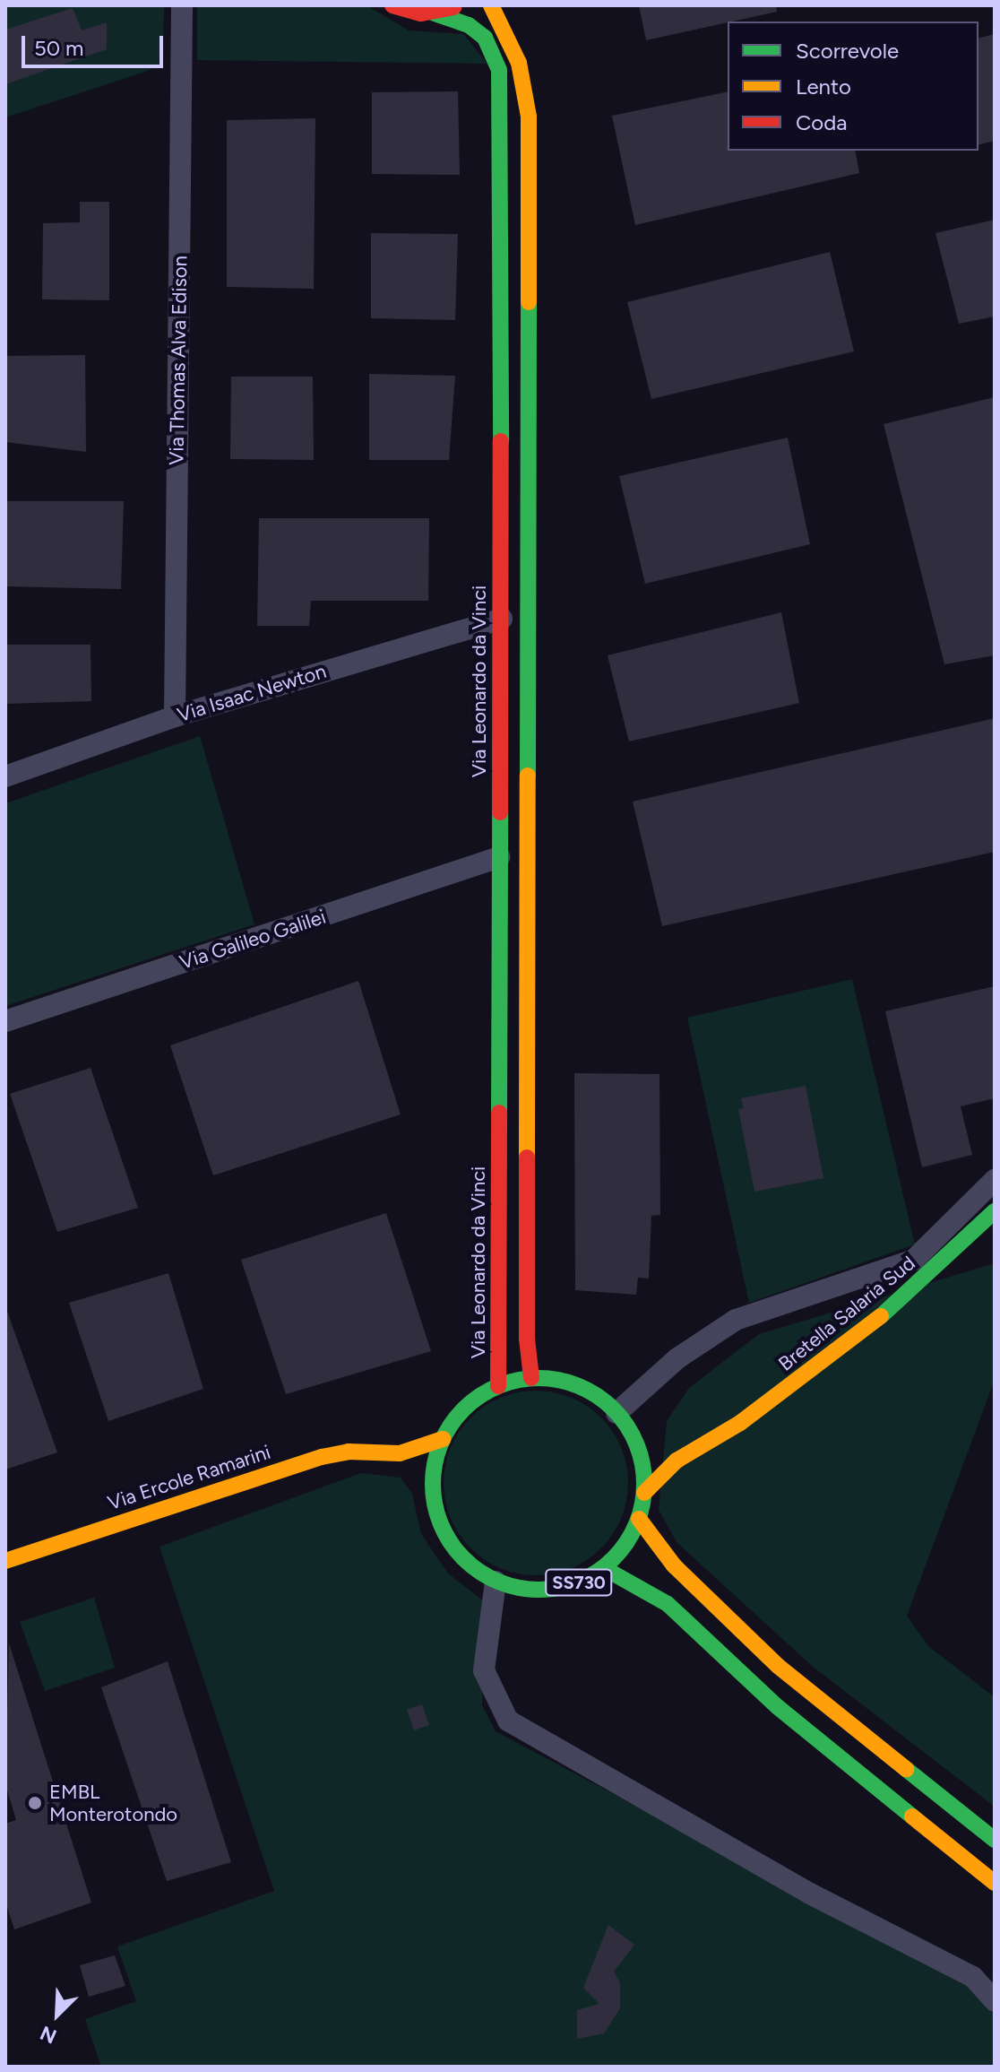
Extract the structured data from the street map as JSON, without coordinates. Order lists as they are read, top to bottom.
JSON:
{
  "streets": {
    "main road": [
      "Via Leonardo da Vinci",
      "Bretella Salaria Sud",
      "Via Ercole Ramarini",
      "SS730"
    ],
    "street": ["Via Thomas Alva Edison", "Via Isaac Newton", "Via Galileo Galilei"]
  },
  "crossings": [
    ["Via Thomas Alva Edison", "Via Isaac Newton"],
    ["Via Leonardo da Vinci", "Via Isaac Newton"],
    ["Via Leonardo da Vinci", "Via Galileo Galilei"],
    ["Via Leonardo da Vinci", "Bretella Salaria Sud"],
    ["Via Leonardo da Vinci", "Via Ercole Ramarini"],
    ["Via Leonardo da Vinci", "SS730"],
    ["Bretella Salaria Sud", "Via Ercole Ramarini"],
    ["Bretella Salaria Sud", "SS730"],
    ["Via Ercole Ramarini", "SS730"]
  ],
  "places": ["EMBL Monterotondo"],
  "legend": ["Scorrevole", "Lento", "Coda"],
  "scale_bar": "50 m",
  "north": "bottom left"
}
